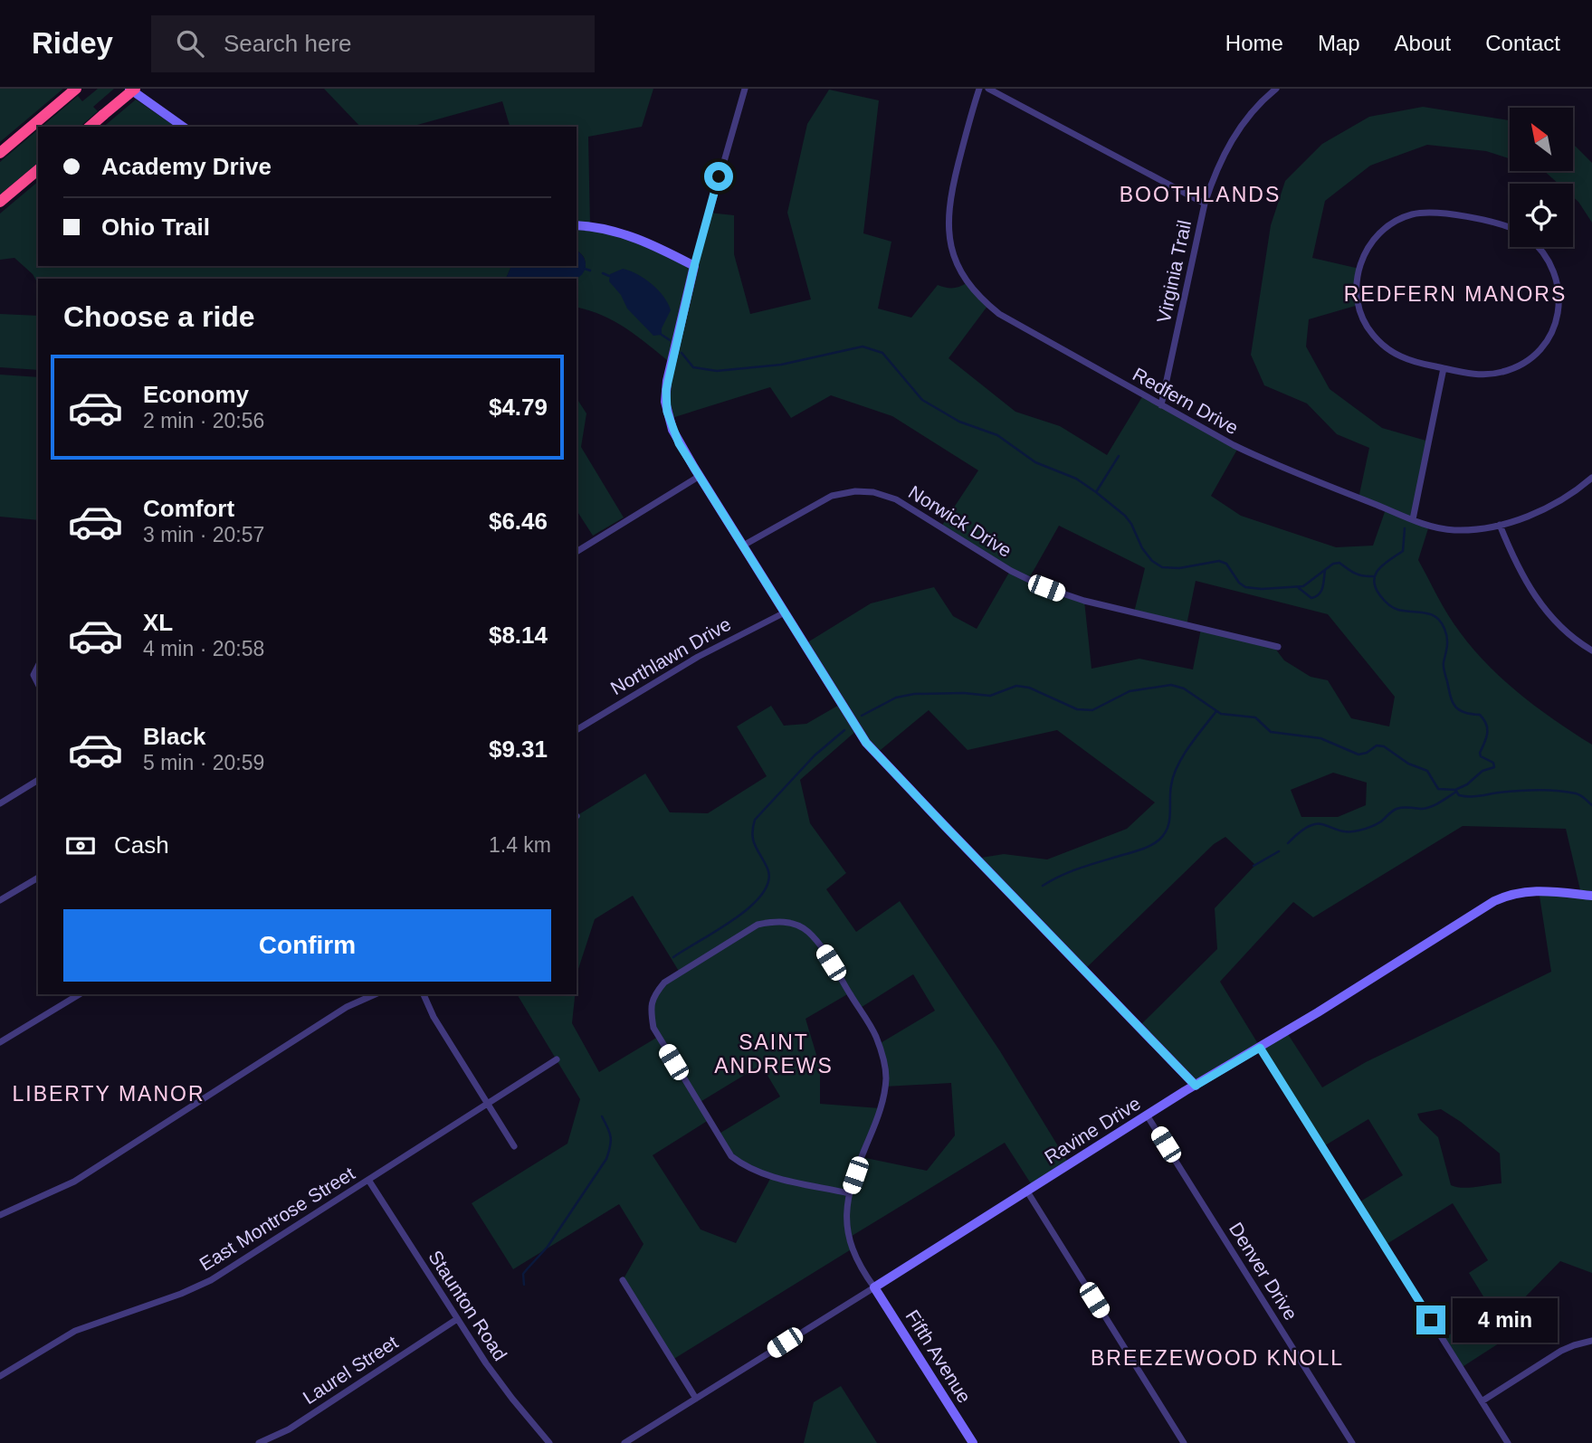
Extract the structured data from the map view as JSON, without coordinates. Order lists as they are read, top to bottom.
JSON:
{
  "streets": {
    "street": [
      "Virginia Trail",
      "Redfern Drive",
      "Norwick Drive",
      "Northlawn Drive",
      "Ravine Drive",
      "East Montrose Street",
      "Denver Drive",
      "Staunton Road",
      "Fifth Avenue",
      "Laurel Street"
    ]
  },
  "crossings": [
    ["Virginia Trail", "Redfern Drive"],
    ["Ravine Drive", "Denver Drive"],
    ["Ravine Drive", "Fifth Avenue"],
    ["East Montrose Street", "Staunton Road"],
    ["Staunton Road", "Laurel Street"]
  ],
  "districts": [
    "BOOTHLANDS",
    "REDFERN MANORS",
    "SAINT ANDREWS",
    "LIBERTY MANOR",
    "BREEZEWOOD KNOLL"
  ],
  "north": "top left",
  "page": {
    "header": "Ridey",
    "search": "Search here",
    "nav": [
      "Home",
      "Map",
      "About",
      "Contact"
    ],
    "banner": ["Academy Drive", "Ohio Trail"],
    "heading": "Choose a ride",
    "list": [
      {
        "name": "Economy",
        "note": "2 min · 20:56",
        "value": "$4.79"
      },
      {
        "name": "Comfort",
        "note": "3 min · 20:57",
        "value": "$6.46"
      },
      {
        "name": "XL",
        "note": "4 min · 20:58",
        "value": "$8.14"
      },
      {
        "name": "Black",
        "note": "5 min · 20:59",
        "value": "$9.31"
      }
    ],
    "pay": ["Cash", "1.4 km"],
    "buttons": "Confirm",
    "bubble": "4 min"
  }
}
